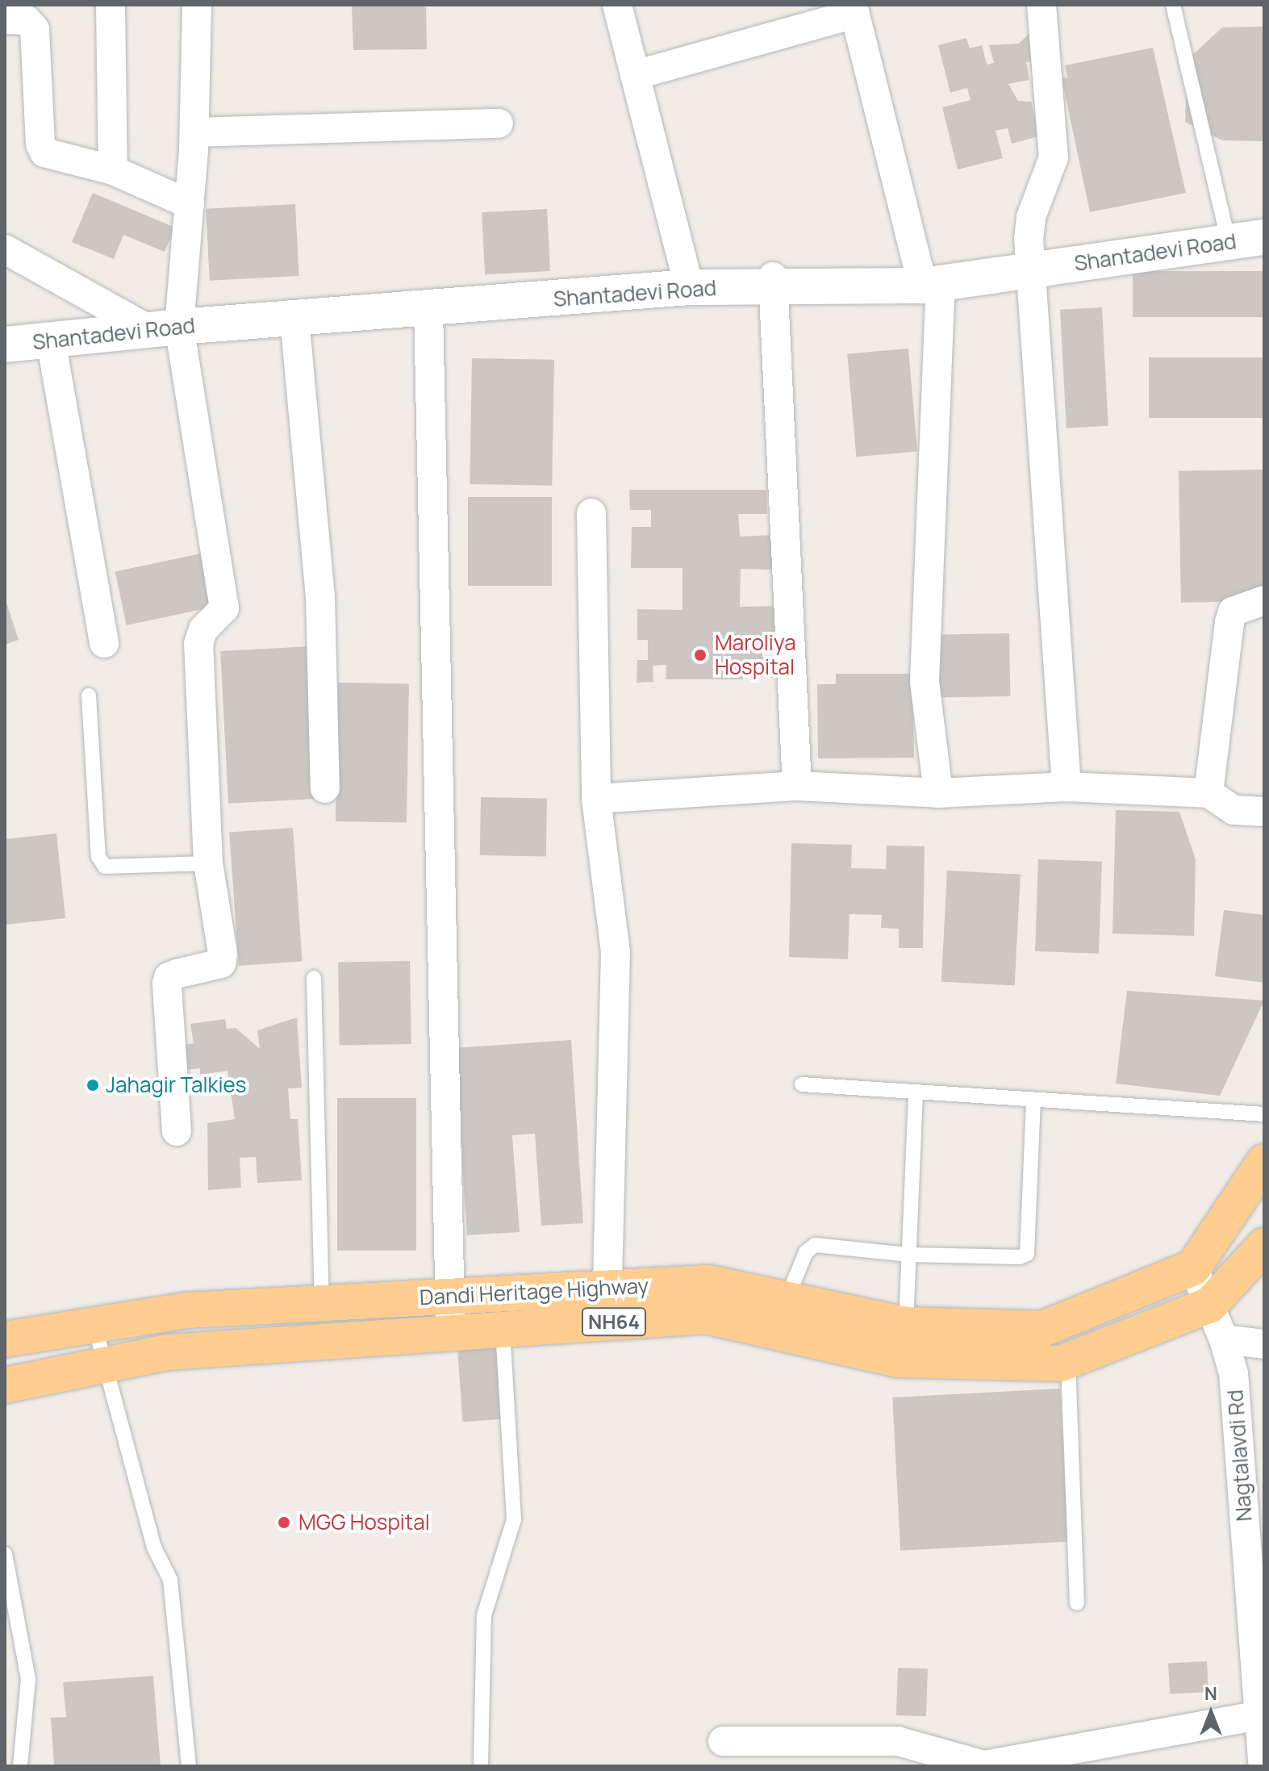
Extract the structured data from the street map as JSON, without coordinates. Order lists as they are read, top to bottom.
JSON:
{
  "streets": {
    "highway": ["Dandi Heritage Highway", "NH64"],
    "street": ["Shantadevi Road", "Nagtalavdi Rd"]
  },
  "crossings": [
    ["Dandi Heritage Highway", "Nagtalavdi Rd"]
  ],
  "places": ["Maroliya Hospital", "Jahagir Talkies", "MGG Hospital"],
  "north": "top"
}
